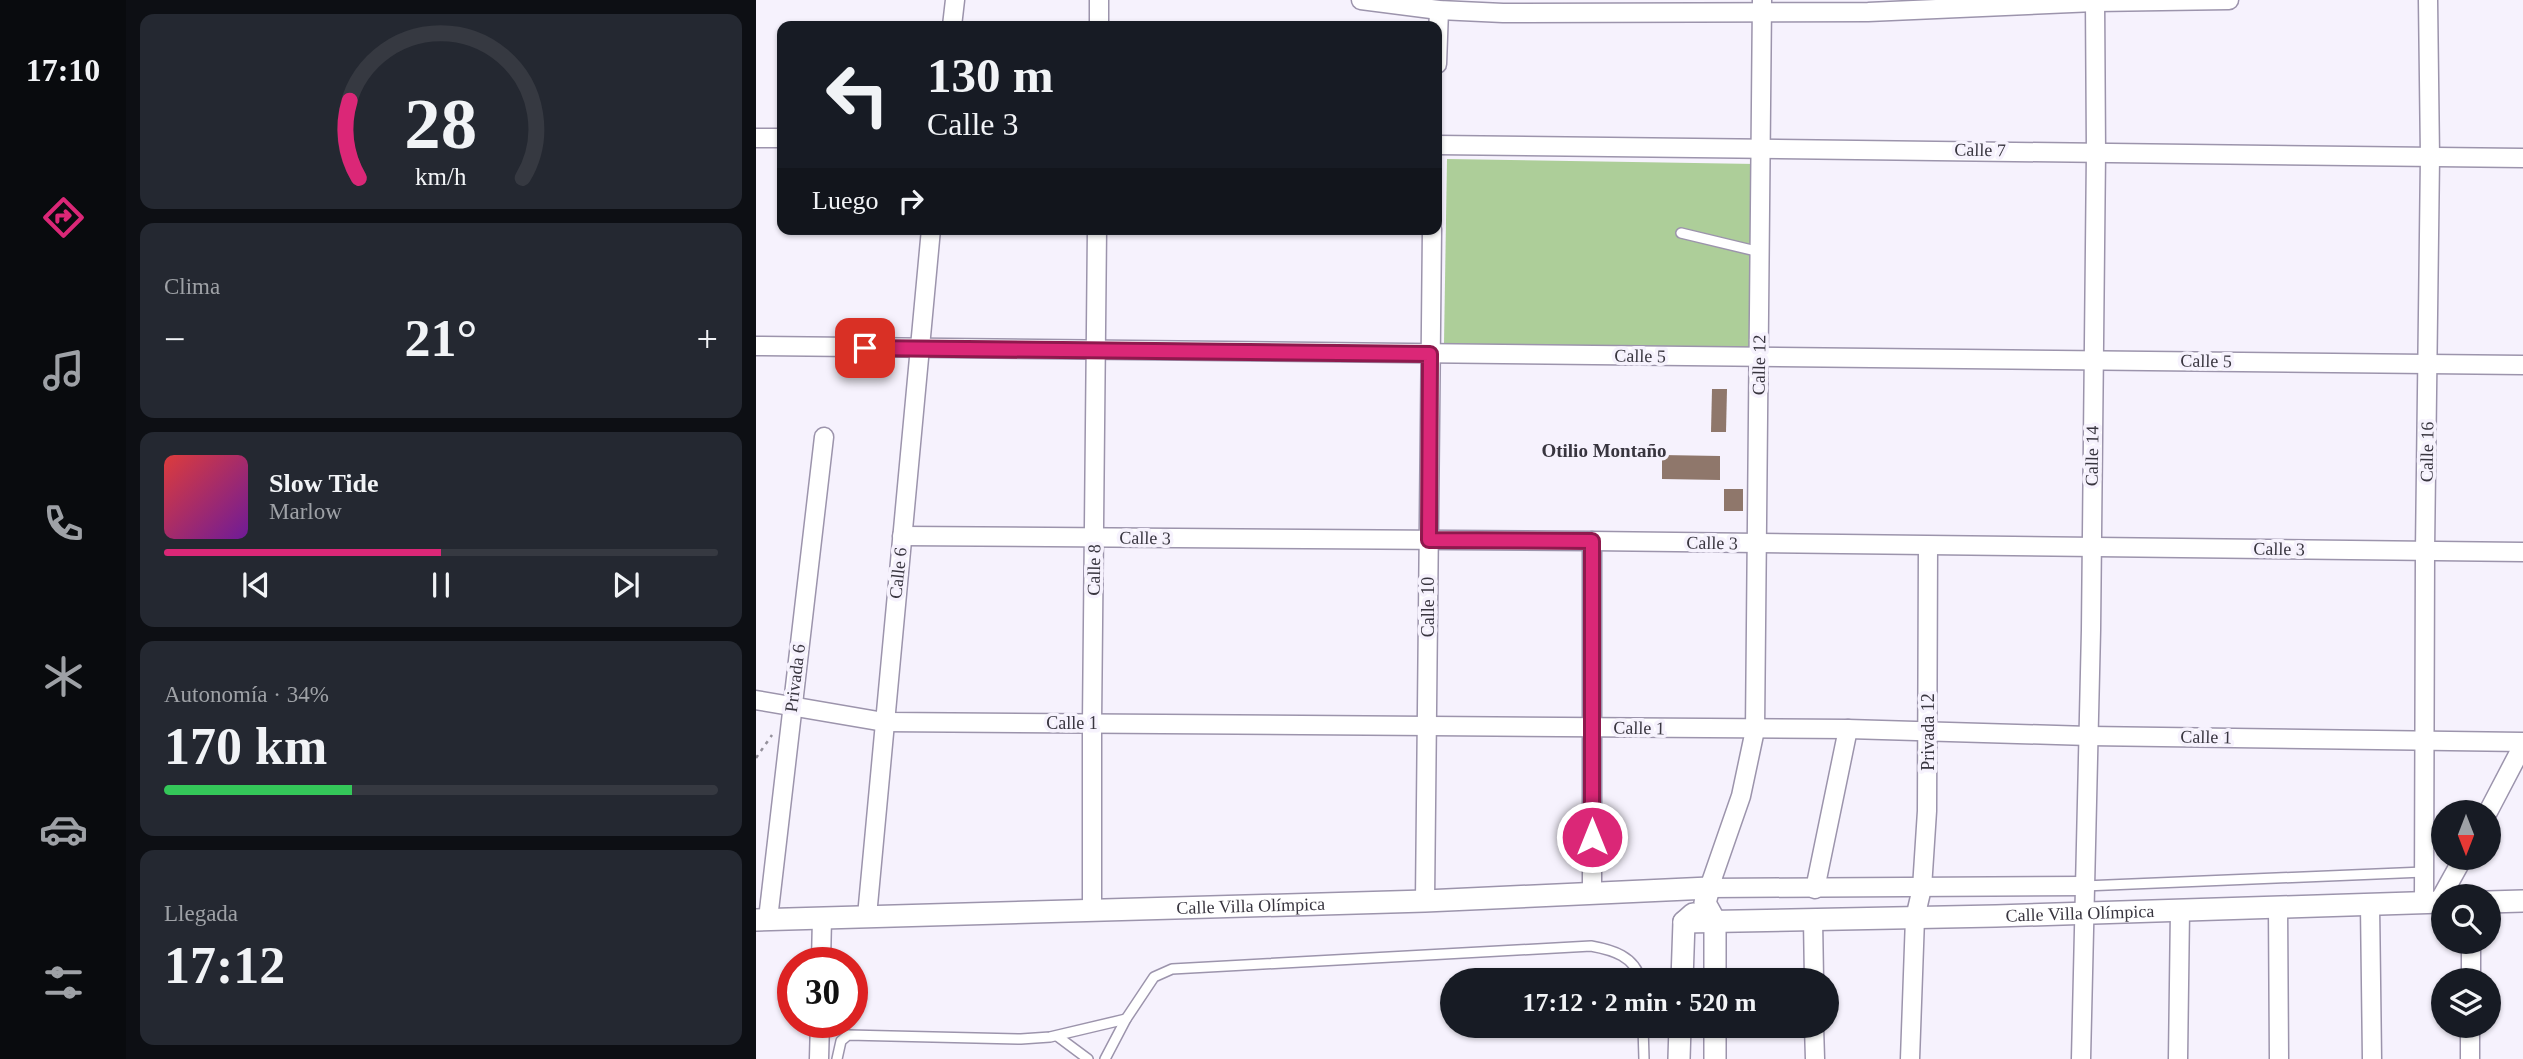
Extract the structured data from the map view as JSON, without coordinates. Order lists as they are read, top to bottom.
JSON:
{
  "streets": {
    "street": [
      "Calle 7",
      "Calle 5",
      "Calle 12",
      "Calle 16",
      "Calle 14",
      "Calle 3",
      "Calle 8",
      "Calle 6",
      "Calle 10",
      "Privada 6",
      "Calle 1",
      "Privada 12",
      "Calle Villa Olímpica"
    ]
  },
  "crossings": [
    ["Calle 7", "Calle 12"],
    ["Calle 7", "Calle 16"],
    ["Calle 7", "Calle 14"],
    ["Calle 5", "Calle 12"],
    ["Calle 5", "Calle 16"],
    ["Calle 5", "Calle 14"],
    ["Calle 5", "Calle 8"],
    ["Calle 5", "Calle 6"],
    ["Calle 5", "Calle 10"],
    ["Calle 12", "Calle 3"],
    ["Calle 12", "Calle 1"],
    ["Calle 12", "Calle Villa Olímpica"],
    ["Calle 16", "Calle 3"],
    ["Calle 16", "Calle 1"],
    ["Calle 14", "Calle 3"],
    ["Calle 14", "Calle 1"],
    ["Calle 14", "Calle Villa Olímpica"],
    ["Calle 3", "Calle 8"],
    ["Calle 3", "Calle 6"],
    ["Calle 3", "Calle 10"],
    ["Calle 3", "Privada 12"],
    ["Calle 8", "Calle 1"],
    ["Calle 8", "Calle Villa Olímpica"],
    ["Calle 6", "Calle 1"],
    ["Calle 6", "Calle Villa Olímpica"],
    ["Calle 10", "Calle 1"],
    ["Calle 10", "Calle Villa Olímpica"],
    ["Privada 6", "Calle 1"],
    ["Privada 6", "Calle Villa Olímpica"],
    ["Calle 1", "Privada 12"],
    ["Privada 12", "Calle Villa Olímpica"]
  ],
  "districts": ["Otilio Montaño"],
  "north": "bottom",
  "page": {
    "tabs": "17:10",
    "turn": ["130 m", "Calle 3"],
    "then": "Luego",
    "tile": [
      "Clima",
      ["Autonomía · 34%", "170 km"],
      ["Llegada", "17:12"]
    ],
    "heat": ["−", "21°", "+"],
    "song": ["Slow Tide", "Marlow"],
    "limit": "30",
    "trip": "17:12 · 2 min · 520 m",
    "gauge": ["28", "km/h"]
  }
}
